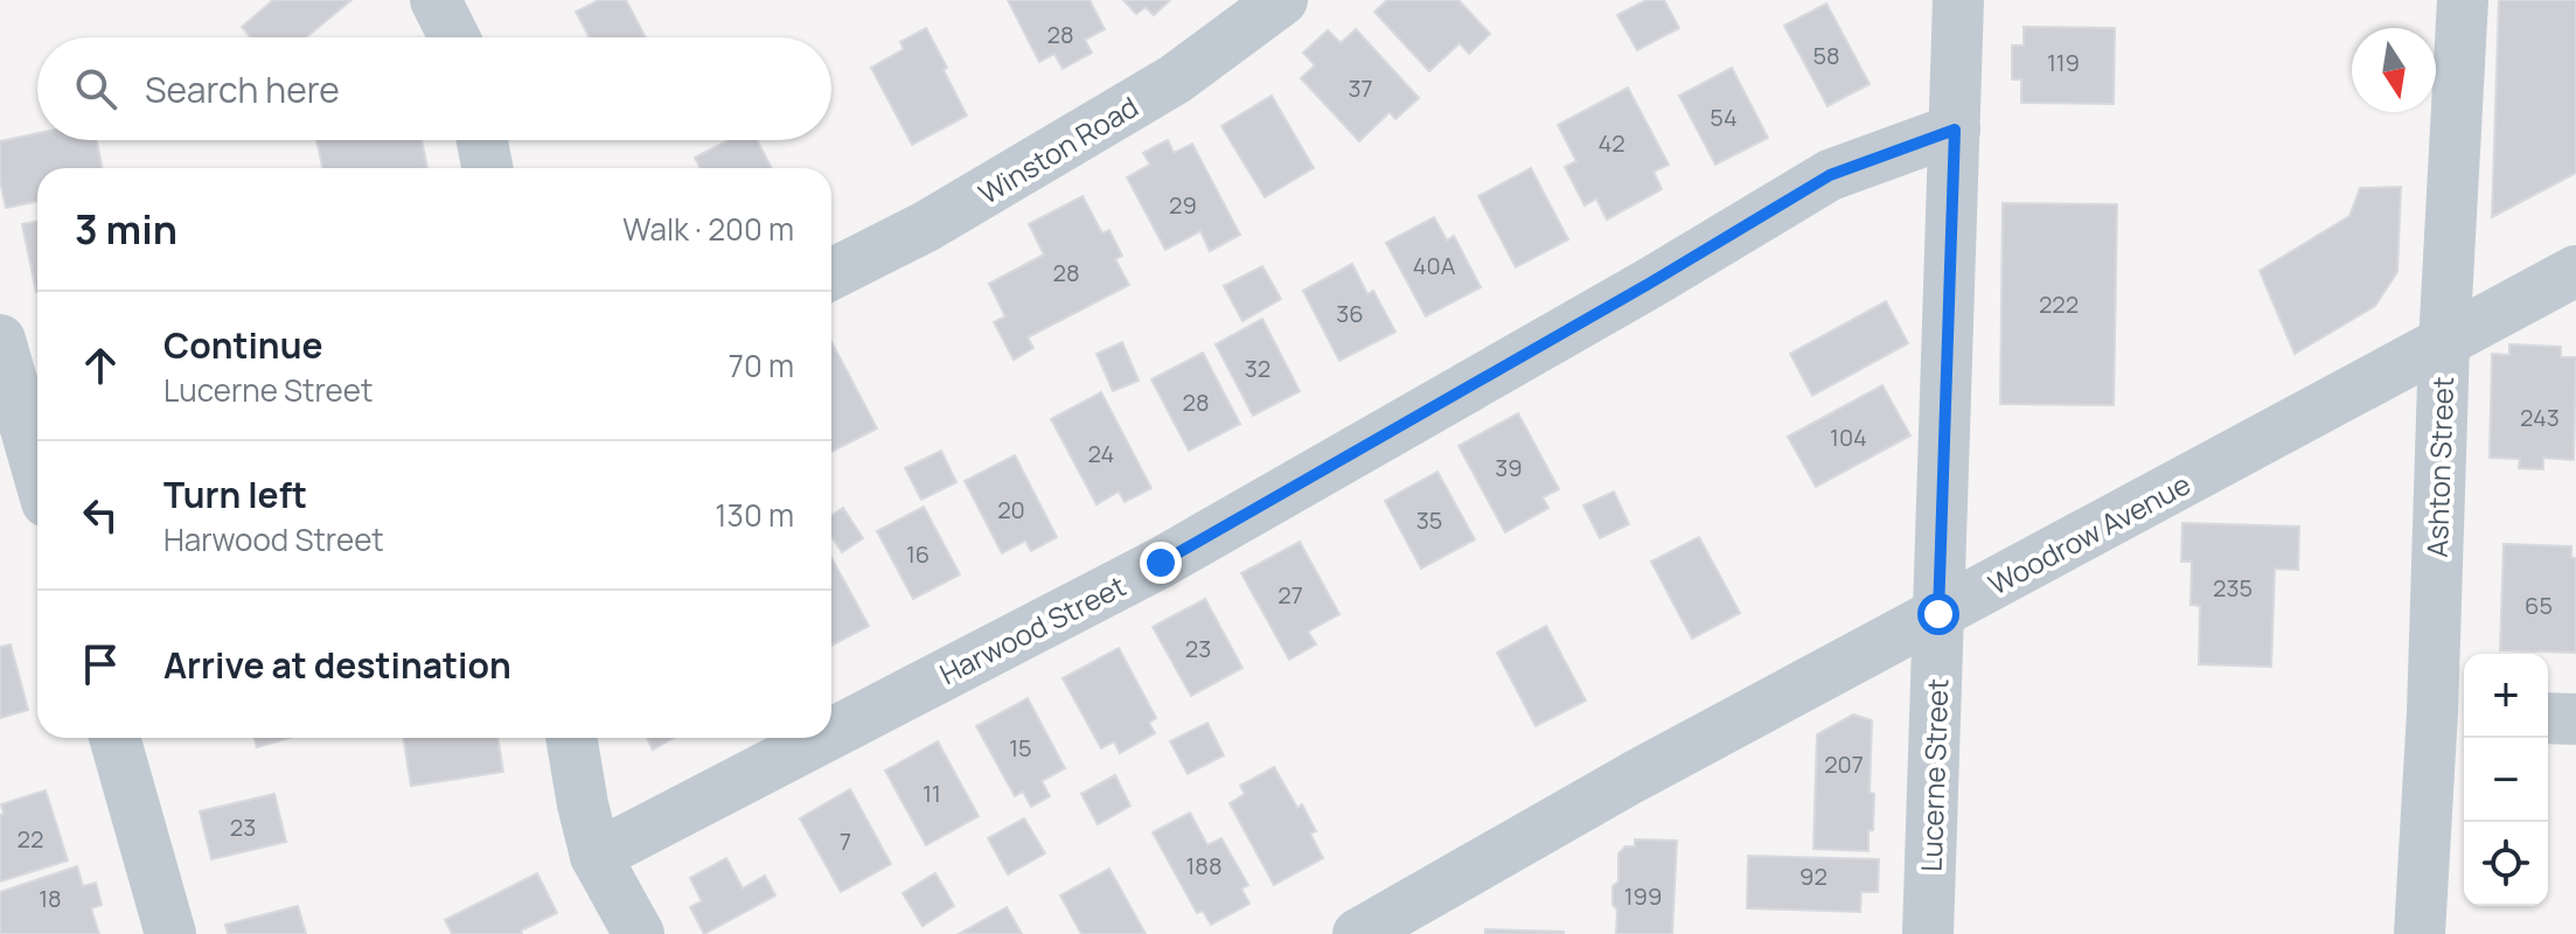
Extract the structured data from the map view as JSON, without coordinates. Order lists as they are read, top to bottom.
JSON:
{
  "streets": {
    "street": [
      "Winston Road",
      "Ashton Street",
      "Woodrow Avenue",
      "Harwood Street",
      "Lucerne Street"
    ]
  },
  "crossings": [
    ["Ashton Street", "Woodrow Avenue"],
    ["Woodrow Avenue", "Lucerne Street"],
    ["Harwood Street", "Lucerne Street"]
  ],
  "house_numbers": [
    "28",
    "58",
    "119",
    "37",
    "54",
    "42",
    "29",
    "40A",
    "28",
    "222",
    "36",
    "32",
    "28",
    "243",
    "104",
    "24",
    "39",
    "20",
    "35",
    "16",
    "235",
    "27",
    "65",
    "23",
    "15",
    "207",
    "11",
    "23",
    "22",
    "7",
    "188",
    "92",
    "199",
    "18"
  ],
  "north": "bottom",
  "page": {
    "search": "Search here",
    "heading": ["3 min", "Walk · 200 m"],
    "list": [
      ["Continue", "Lucerne Street", "70 m"],
      ["Turn left", "Harwood Street", "130 m"],
      "Arrive at destination"
    ],
    "map_buttons": ["+", "−"]
  }
}
